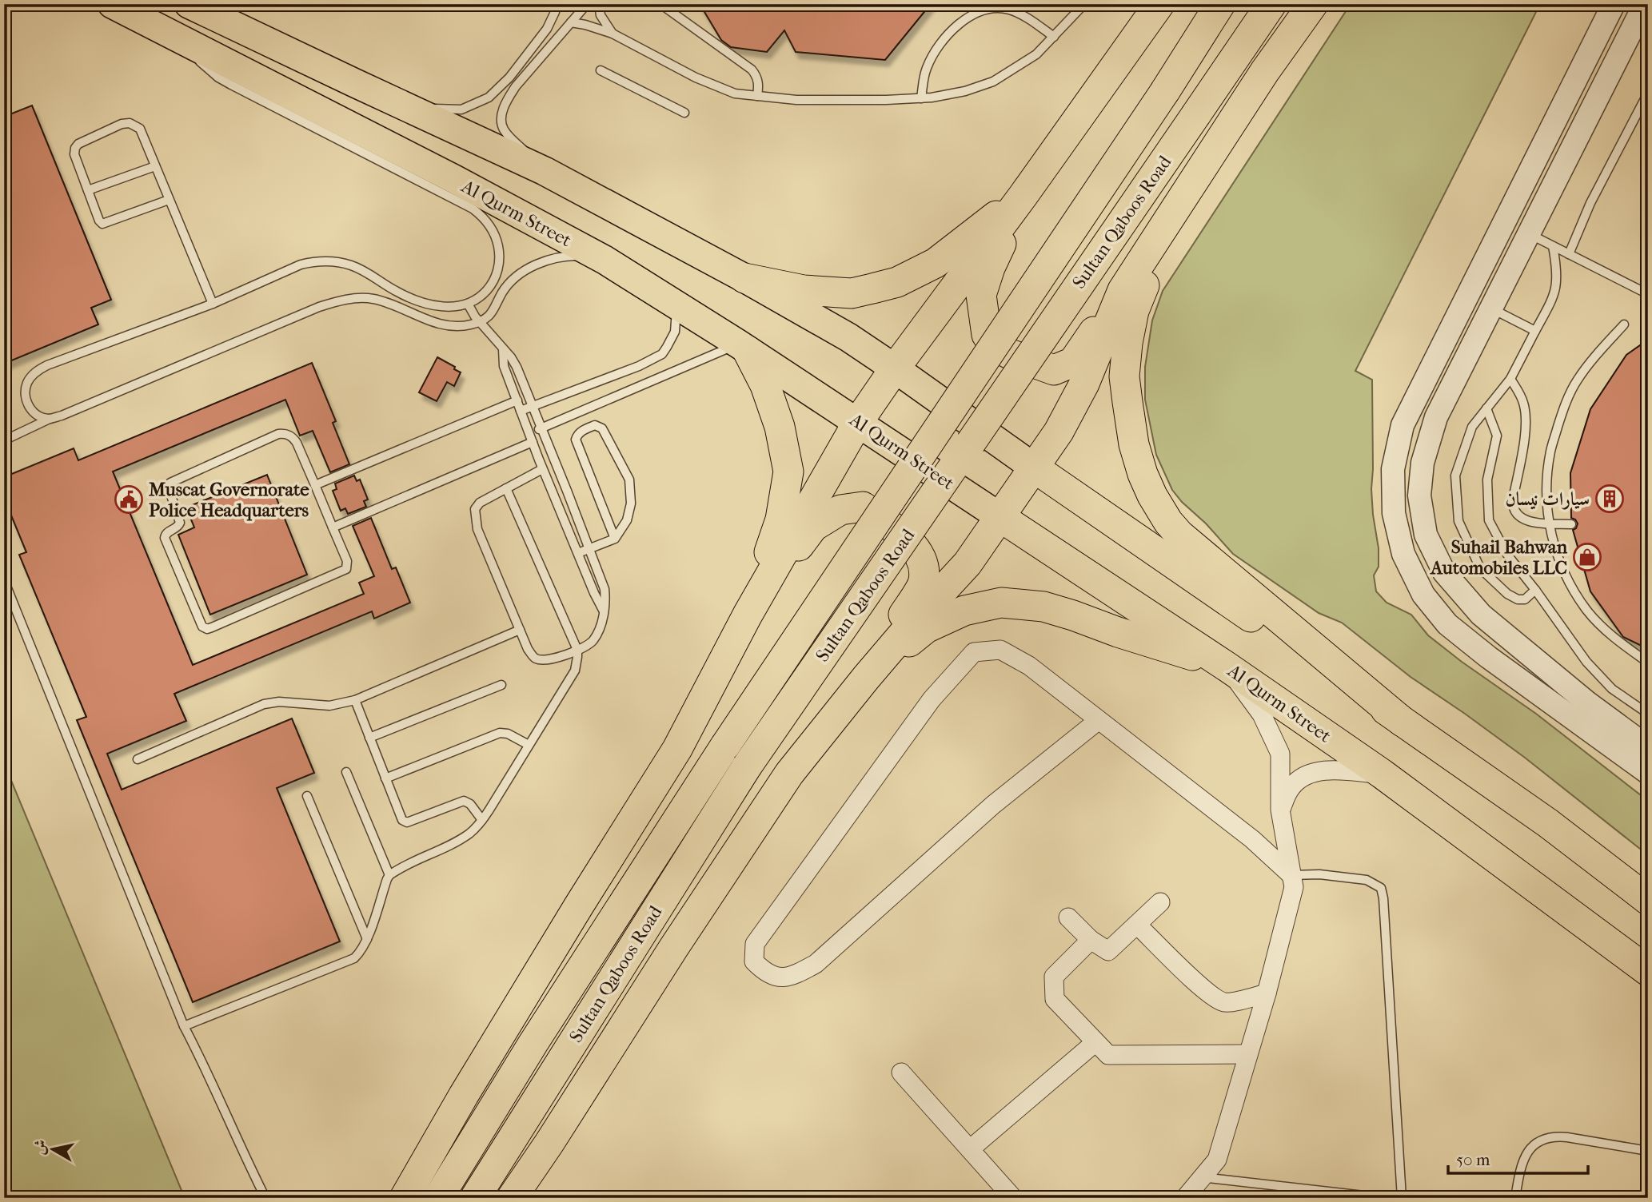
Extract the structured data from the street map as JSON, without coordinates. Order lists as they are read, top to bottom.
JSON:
{
  "streets": {
    "highway": ["Al Qurm Street", "Sultan Qaboos Road"]
  },
  "places": {
    "building": ["سيارات نيسان"],
    "public building": ["Muscat Governorate Police Headquarters"],
    "shop": ["Suhail Bahwan Automobiles LLC"]
  },
  "scale_bar": "50 m",
  "north": "left"
}
